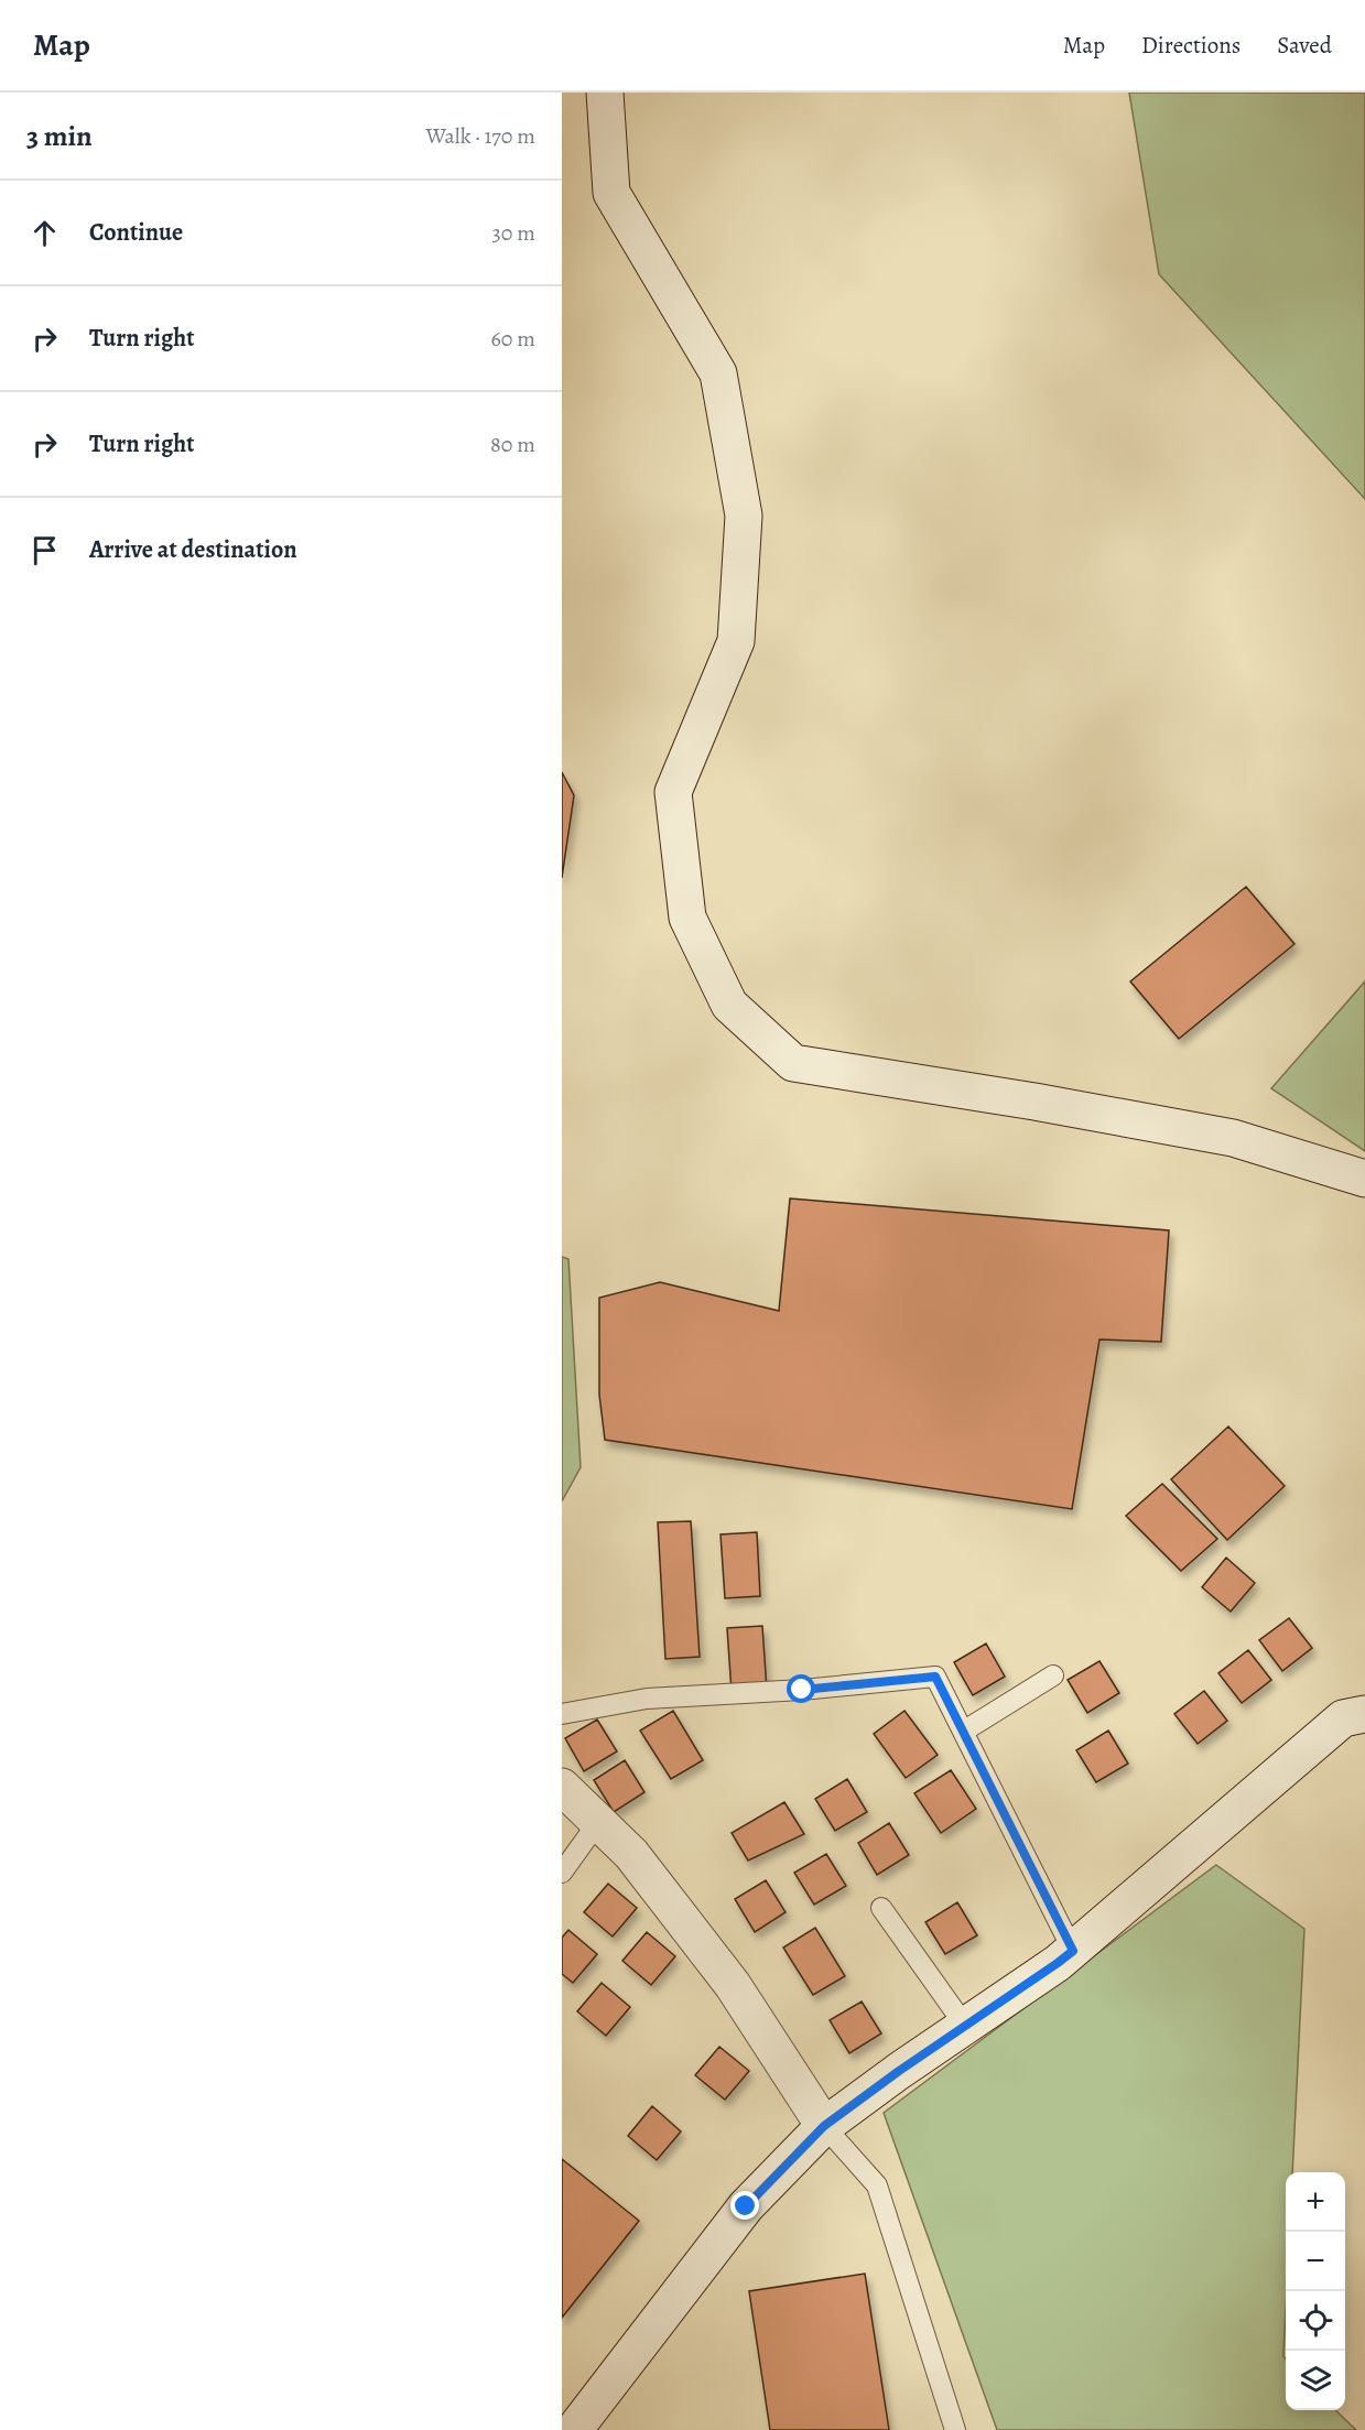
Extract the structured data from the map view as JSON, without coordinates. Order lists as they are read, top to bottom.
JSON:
{
  "page": {
    "header": "Map",
    "nav": ["Map", "Directions", "Saved"],
    "heading": ["3 min", "Walk · 170 m"],
    "list": [
      ["Continue", "30 m"],
      ["Turn right", "60 m"],
      ["Turn right", "80 m"],
      "Arrive at destination"
    ],
    "map_buttons": ["+", "−"]
  }
}
